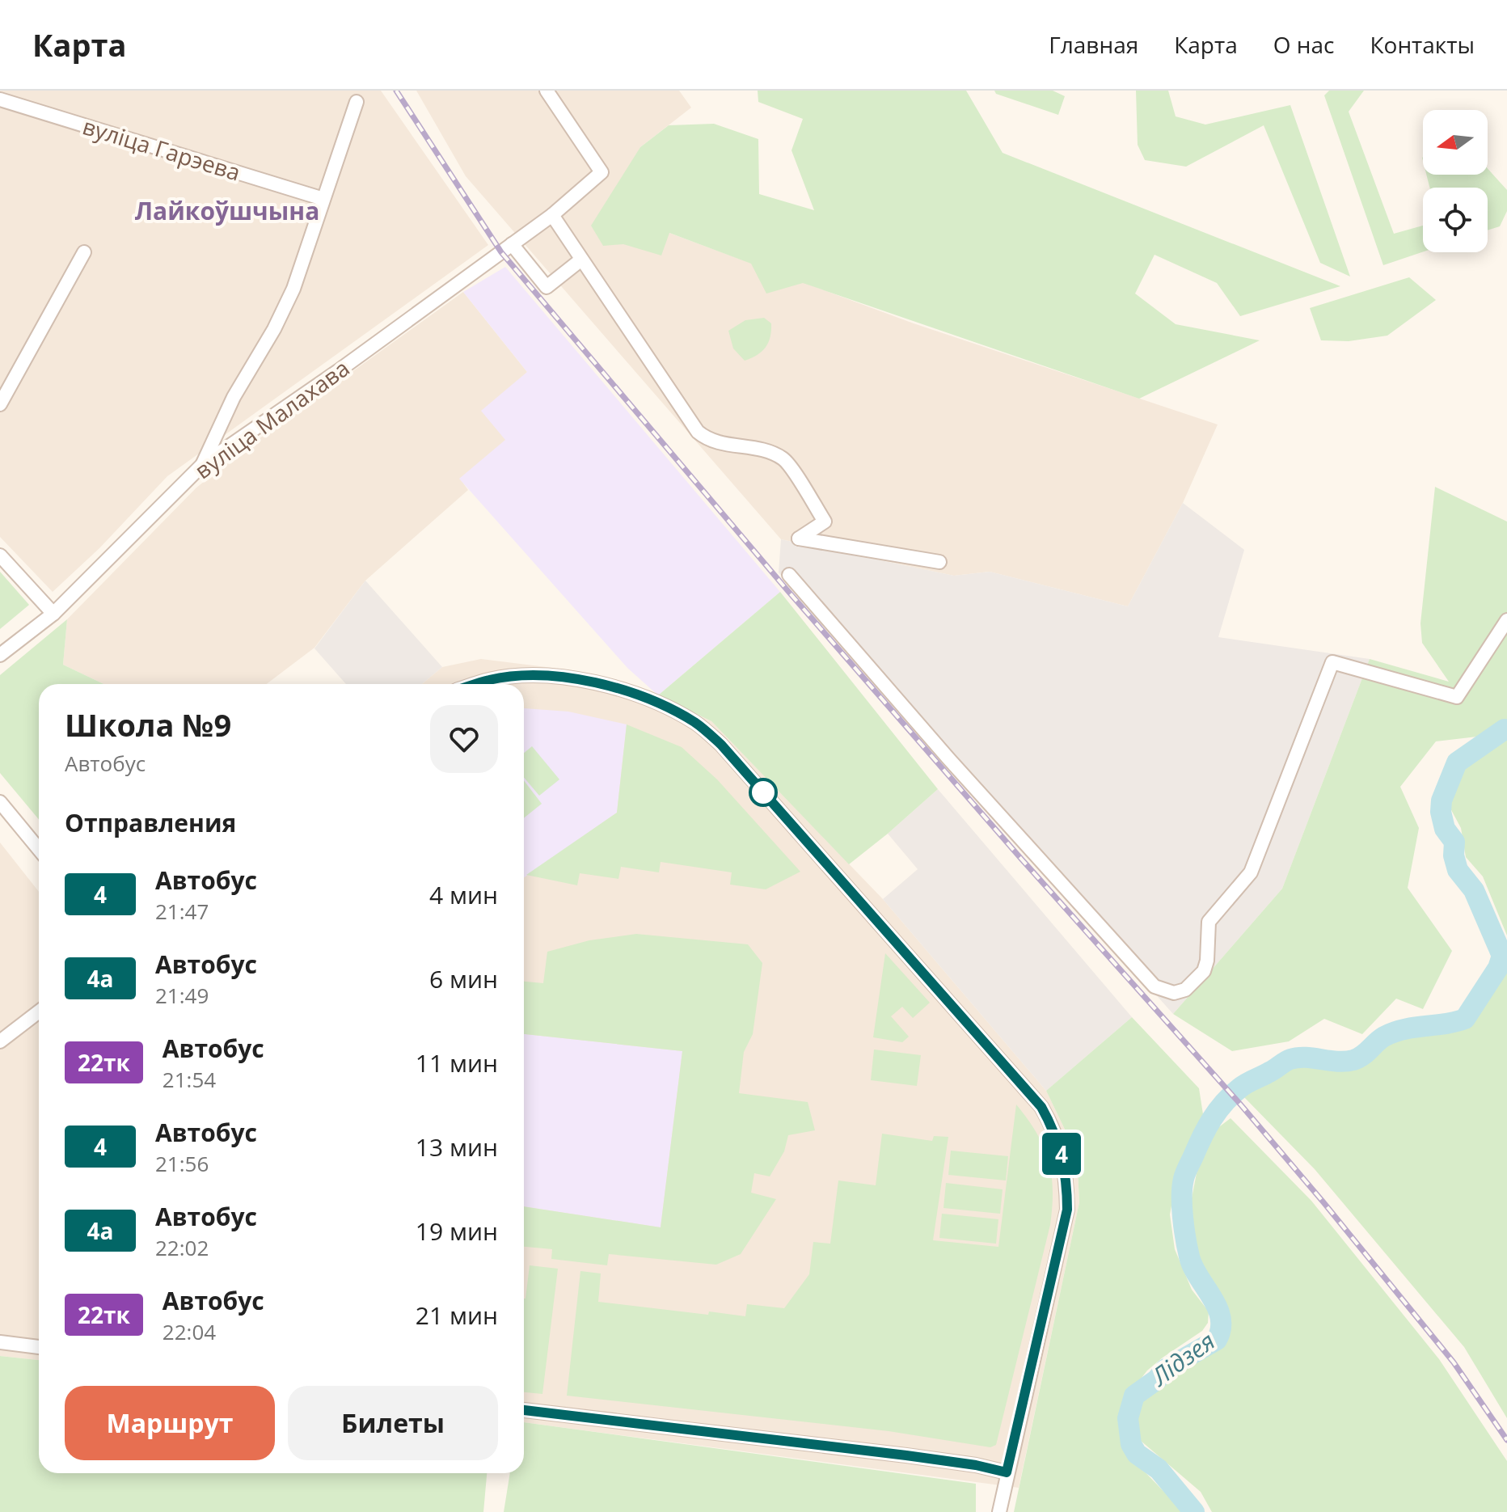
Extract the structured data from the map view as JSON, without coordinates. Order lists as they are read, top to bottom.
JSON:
{
  "streets": {
    "street": ["вуліца Гарэева", "вуліца Малахава"]
  },
  "districts": ["Лайкоўшчына"],
  "water": ["Лідзея"],
  "lines": ["bus line 4"],
  "north": "left",
  "page": {
    "header": "Карта",
    "nav": [
      "Главная",
      "Карта",
      "О нас",
      "Контакты"
    ],
    "on_map": "4",
    "heading": [
      ["Школа №9", "Автобус"],
      "Отправления"
    ],
    "list": [
      {
        "mark": "4",
        "name": "Автобус",
        "note": "21:47",
        "value": "4 мин"
      },
      {
        "mark": "4а",
        "name": "Автобус",
        "note": "21:49",
        "value": "6 мин"
      },
      {
        "mark": "22тк",
        "name": "Автобус",
        "note": "21:54",
        "value": "11 мин"
      },
      {
        "mark": "4",
        "name": "Автобус",
        "note": "21:56",
        "value": "13 мин"
      },
      {
        "mark": "4а",
        "name": "Автобус",
        "note": "22:02",
        "value": "19 мин"
      },
      {
        "mark": "22тк",
        "name": "Автобус",
        "note": "22:04",
        "value": "21 мин"
      }
    ],
    "buttons": ["Маршрут", "Билеты"]
  }
}
